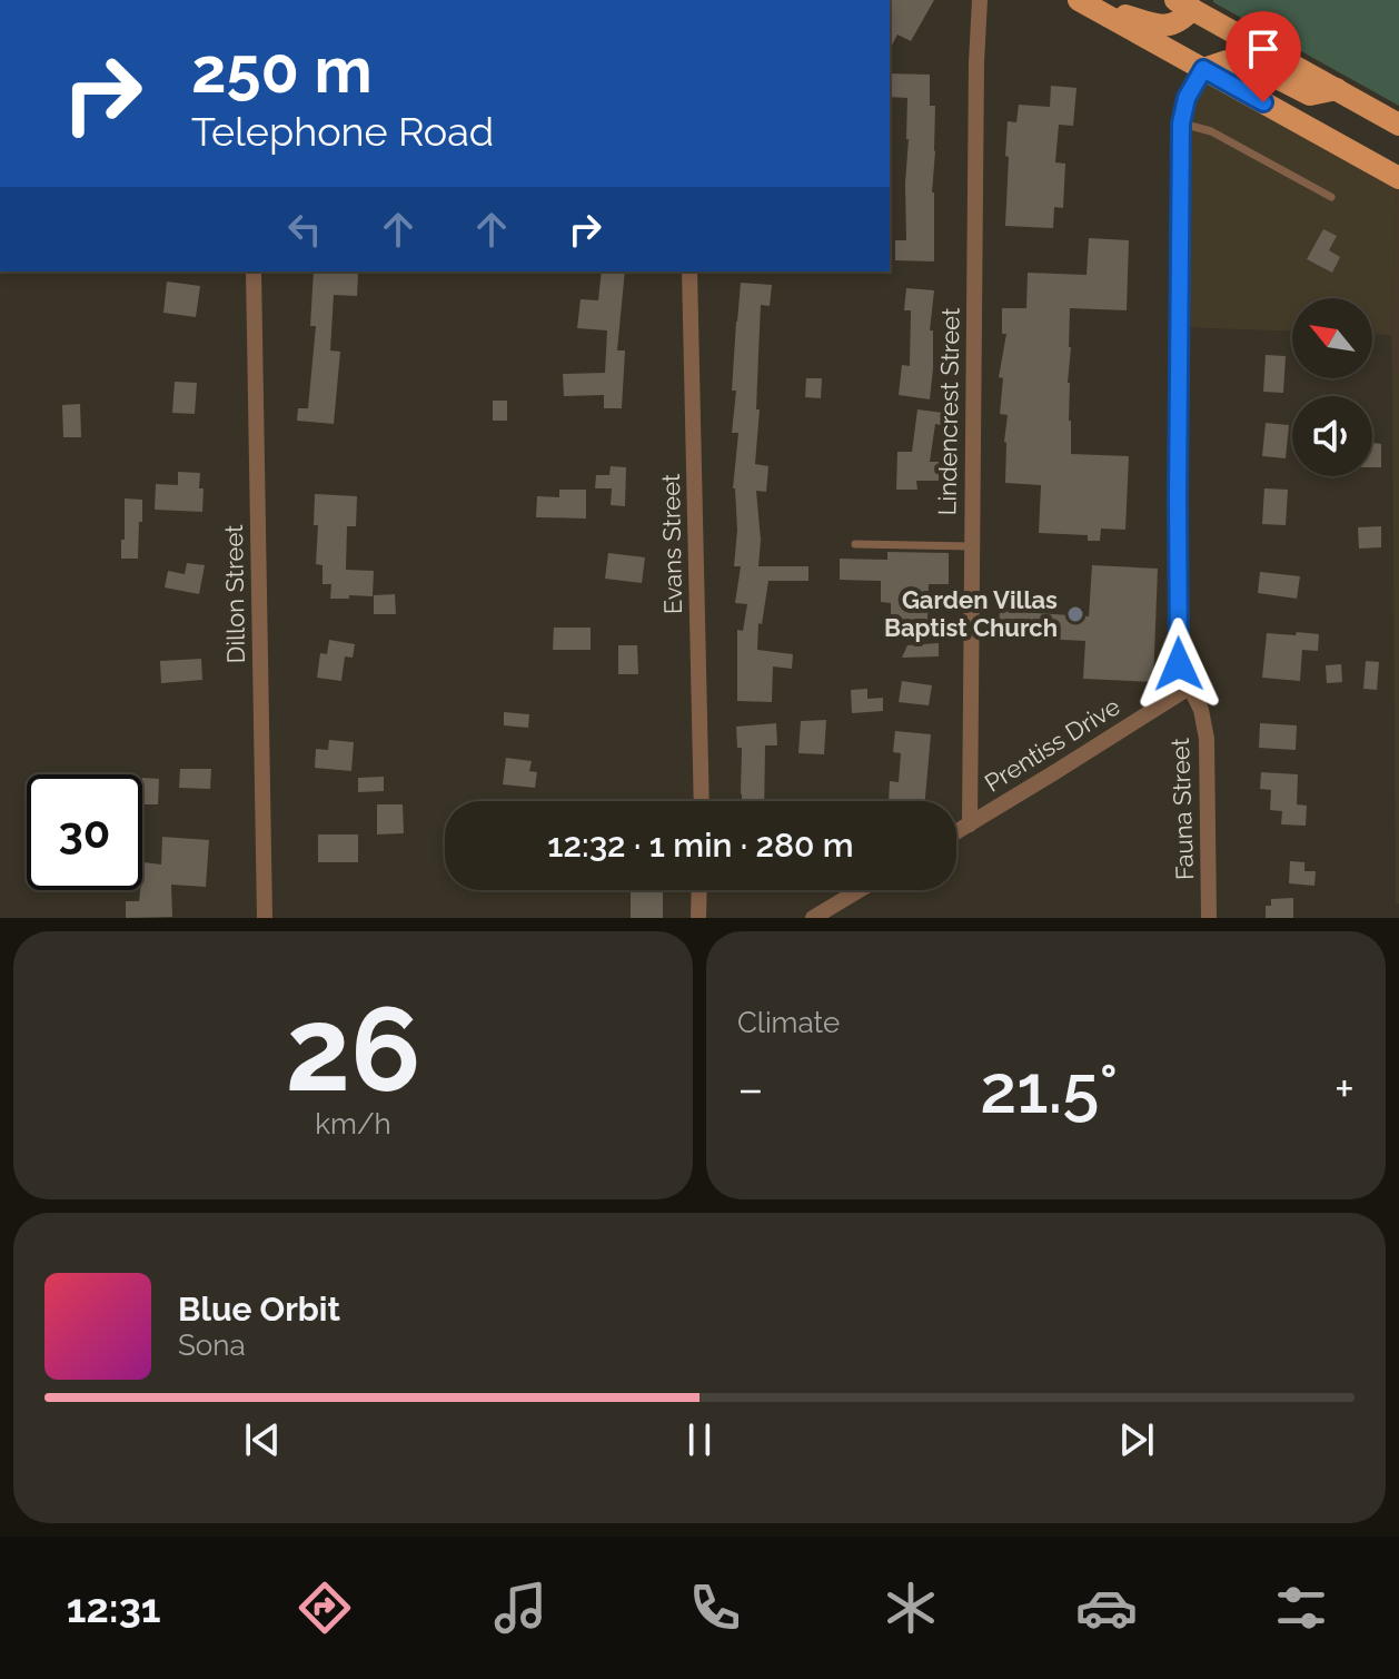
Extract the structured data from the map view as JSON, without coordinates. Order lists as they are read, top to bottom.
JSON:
{
  "streets": {
    "street": [
      "Lindencrest Street",
      "Evans Street",
      "Dillon Street",
      "Prentiss Drive",
      "Fauna Street"
    ]
  },
  "crossings": [
    ["Lindencrest Street", "Prentiss Drive"],
    ["Prentiss Drive", "Fauna Street"]
  ],
  "places": ["Garden Villas Baptist Church"],
  "north": "top left",
  "page": {
    "turn": ["250 m", "Telephone Road"],
    "limit": "30",
    "trip": "12:32 · 1 min · 280 m",
    "tile": [
      ["26", "km/h"],
      "Climate"
    ],
    "heat": ["−", "21.5°", "+"],
    "song": ["Blue Orbit", "Sona"],
    "tabs": "12:31"
  }
}
